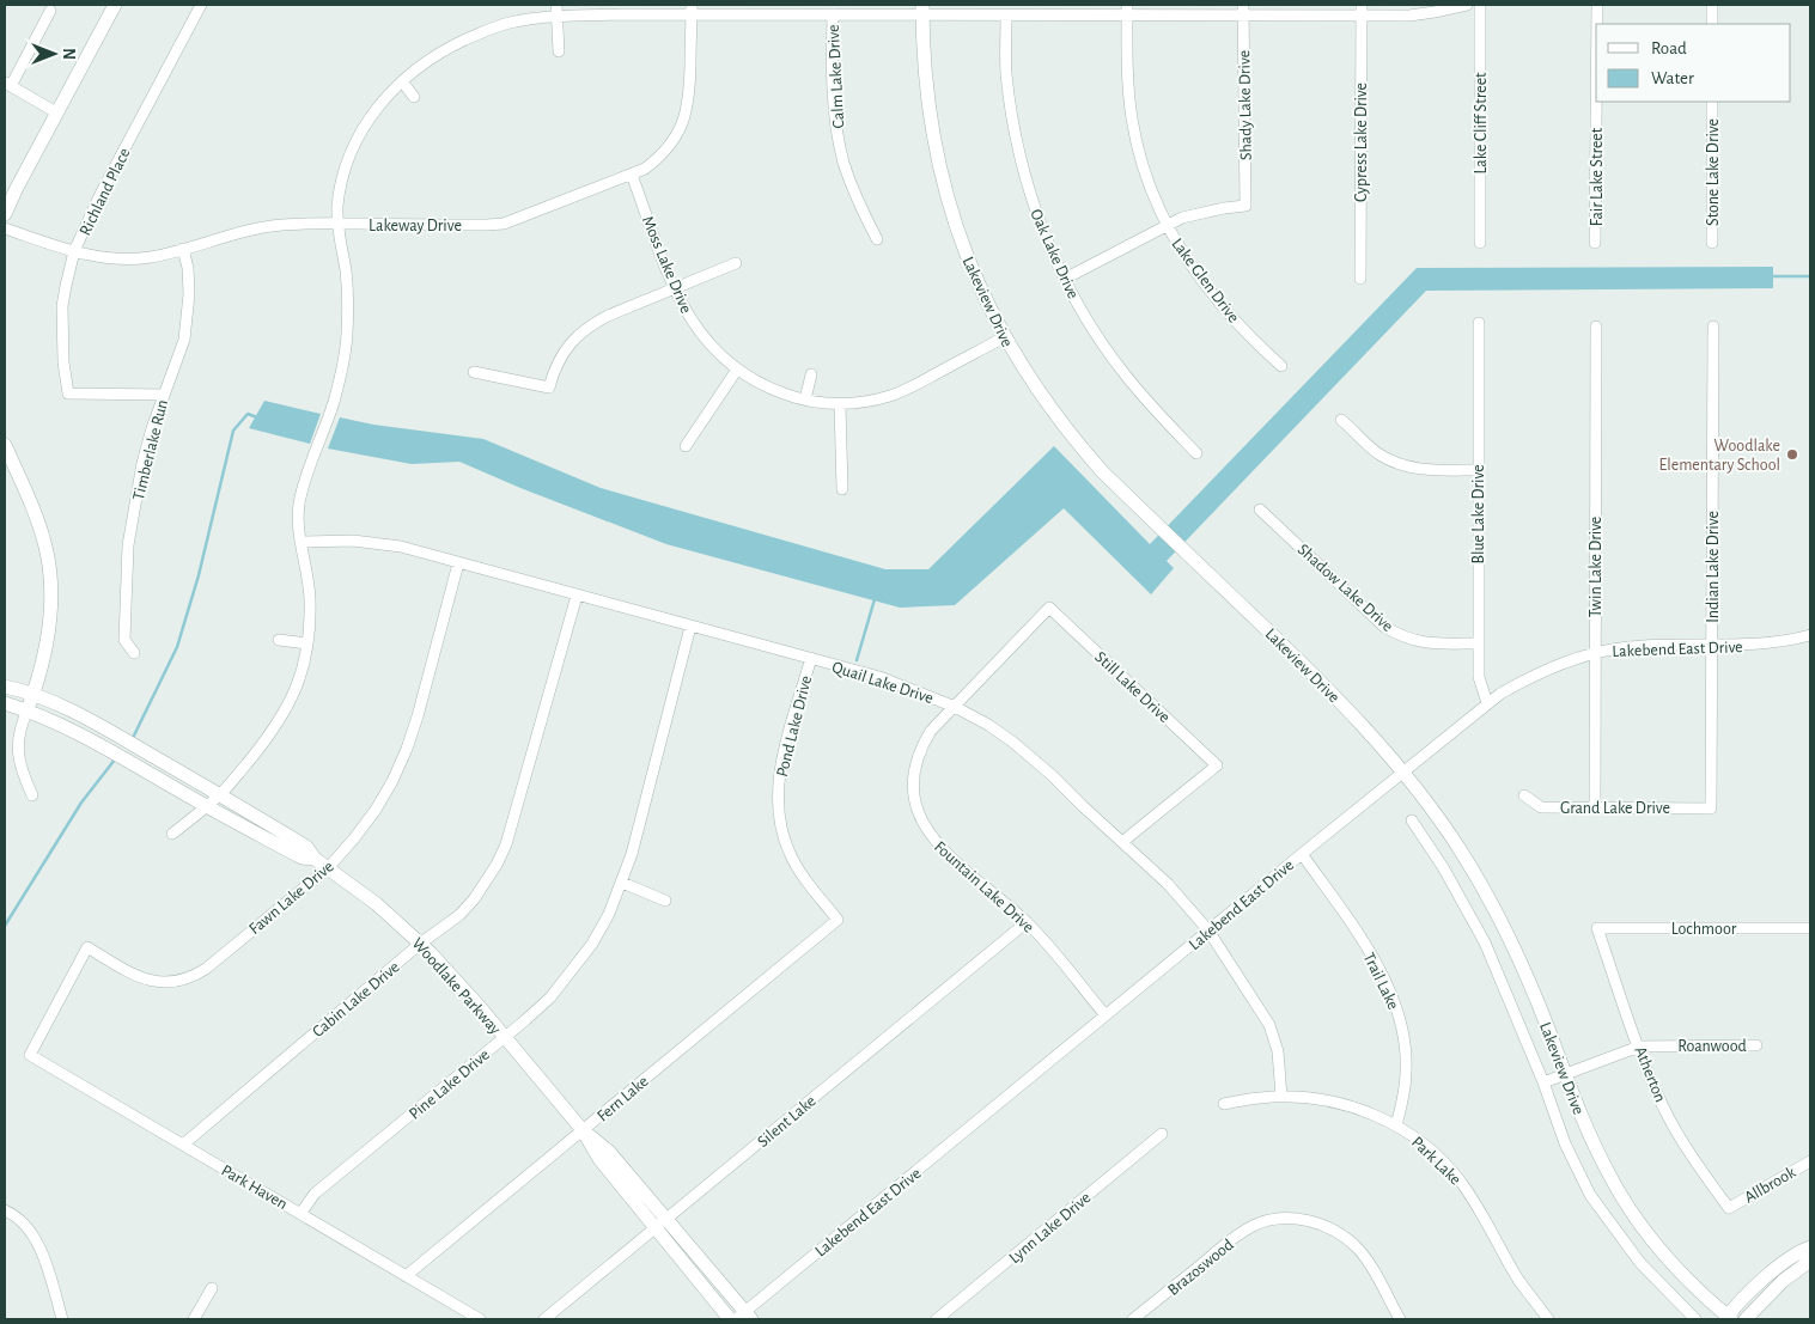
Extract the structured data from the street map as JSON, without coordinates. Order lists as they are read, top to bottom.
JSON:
{
  "streets": {
    "street": [
      "Calm Lake Drive",
      "Shady Lake Drive",
      "Lake Cliff Street",
      "Cypress Lake Drive",
      "Stone Lake Drive",
      "Fair Lake Street",
      "Richland Place",
      "Lakeway Drive",
      "Oak Lake Drive",
      "Moss Lake Drive",
      "Lake Glen Drive",
      "Lakeview Drive",
      "Timberlake Run",
      "Blue Lake Drive",
      "Twin Lake Drive",
      "Indian Lake Drive",
      "Shadow Lake Drive",
      "Lakebend East Drive",
      "Quail Lake Drive",
      "Still Lake Drive",
      "Pond Lake Drive",
      "Grand Lake Drive",
      "Fountain Lake Drive",
      "Fawn Lake Drive",
      "Lochmoor",
      "Trail Lake",
      "Woodlake Parkway",
      "Cabin Lake Drive",
      "Roanwood",
      "Atherton",
      "Pine Lake Drive",
      "Fern Lake",
      "Silent Lake",
      "Park Lake",
      "Allbrook",
      "Park Haven",
      "Lynn Lake Drive",
      "Brazoswood"
    ]
  },
  "crossings": [
    ["Shady Lake Drive", "Lake Glen Drive"],
    ["Richland Place", "Lakeway Drive"],
    ["Richland Place", "Timberlake Run"],
    ["Lakeway Drive", "Moss Lake Drive"],
    ["Lakeway Drive", "Timberlake Run"],
    ["Moss Lake Drive", "Lakeview Drive"],
    ["Lakeview Drive", "Lakebend East Drive"],
    ["Lakeview Drive", "Roanwood"],
    ["Blue Lake Drive", "Shadow Lake Drive"],
    ["Blue Lake Drive", "Lakebend East Drive"],
    ["Twin Lake Drive", "Lakebend East Drive"],
    ["Twin Lake Drive", "Grand Lake Drive"],
    ["Indian Lake Drive", "Lakebend East Drive"],
    ["Indian Lake Drive", "Grand Lake Drive"],
    ["Lakebend East Drive", "Quail Lake Drive"],
    ["Lakebend East Drive", "Fountain Lake Drive"],
    ["Lakebend East Drive", "Trail Lake"],
    ["Lakebend East Drive", "Woodlake Parkway"],
    ["Quail Lake Drive", "Still Lake Drive"],
    ["Quail Lake Drive", "Pond Lake Drive"],
    ["Quail Lake Drive", "Fountain Lake Drive"],
    ["Quail Lake Drive", "Fawn Lake Drive"],
    ["Quail Lake Drive", "Cabin Lake Drive"],
    ["Quail Lake Drive", "Pine Lake Drive"],
    ["Quail Lake Drive", "Park Lake"],
    ["Still Lake Drive", "Fountain Lake Drive"],
    ["Pond Lake Drive", "Fern Lake"],
    ["Fountain Lake Drive", "Silent Lake"],
    ["Fawn Lake Drive", "Woodlake Parkway"],
    ["Fawn Lake Drive", "Park Haven"],
    ["Lochmoor", "Atherton"],
    ["Trail Lake", "Park Lake"],
    ["Woodlake Parkway", "Cabin Lake Drive"],
    ["Woodlake Parkway", "Pine Lake Drive"],
    ["Woodlake Parkway", "Fern Lake"],
    ["Woodlake Parkway", "Silent Lake"],
    ["Cabin Lake Drive", "Park Haven"],
    ["Roanwood", "Atherton"],
    ["Atherton", "Allbrook"],
    ["Pine Lake Drive", "Park Haven"],
    ["Fern Lake", "Park Haven"]
  ],
  "places": ["Woodlake Elementary School"],
  "legend": ["Road", "Water"],
  "north": "right"
}
